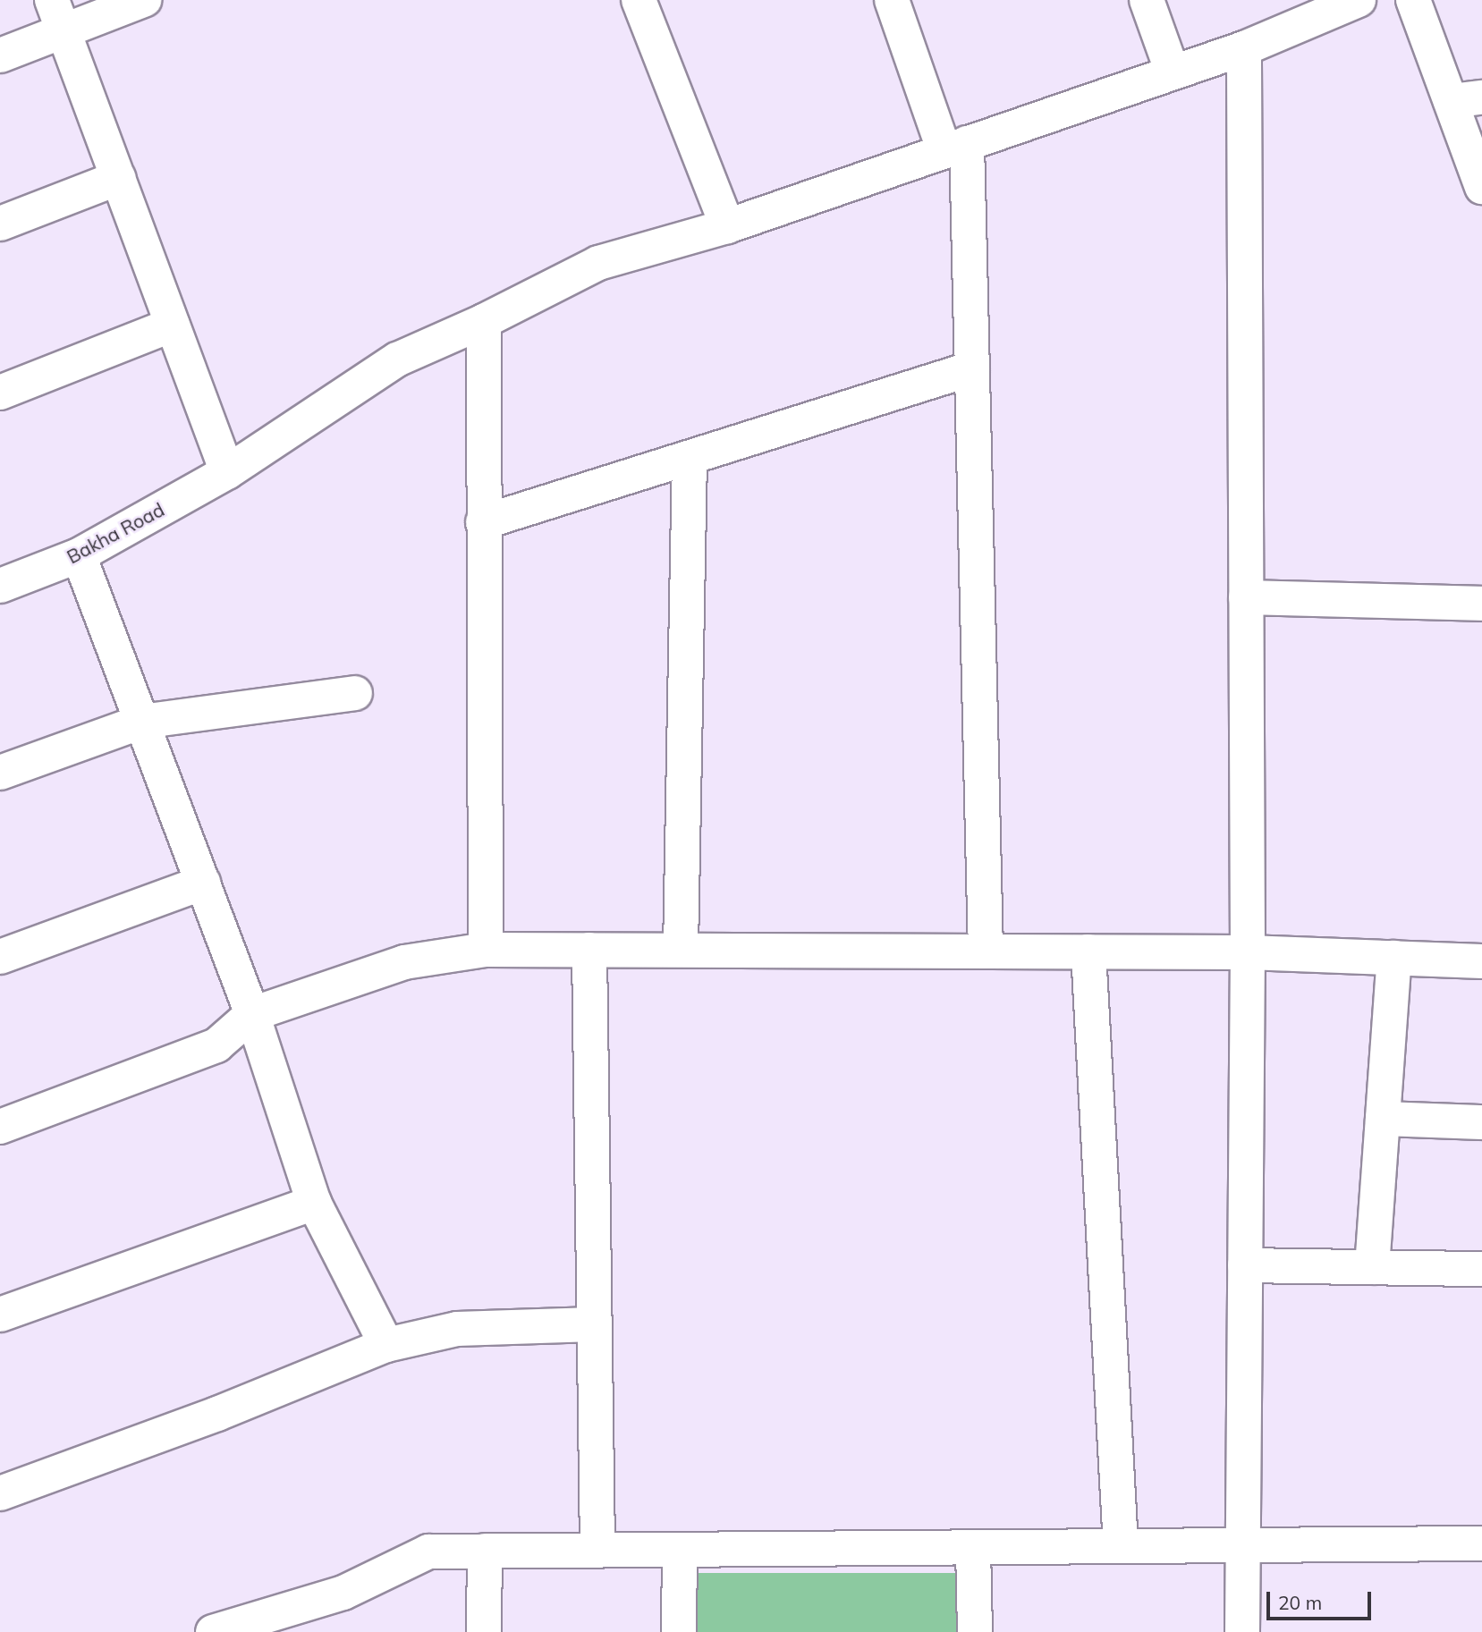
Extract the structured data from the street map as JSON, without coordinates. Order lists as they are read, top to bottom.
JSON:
{
  "streets": {
    "street": ["Bakha Road"]
  },
  "scale_bar": "20 m"
}
